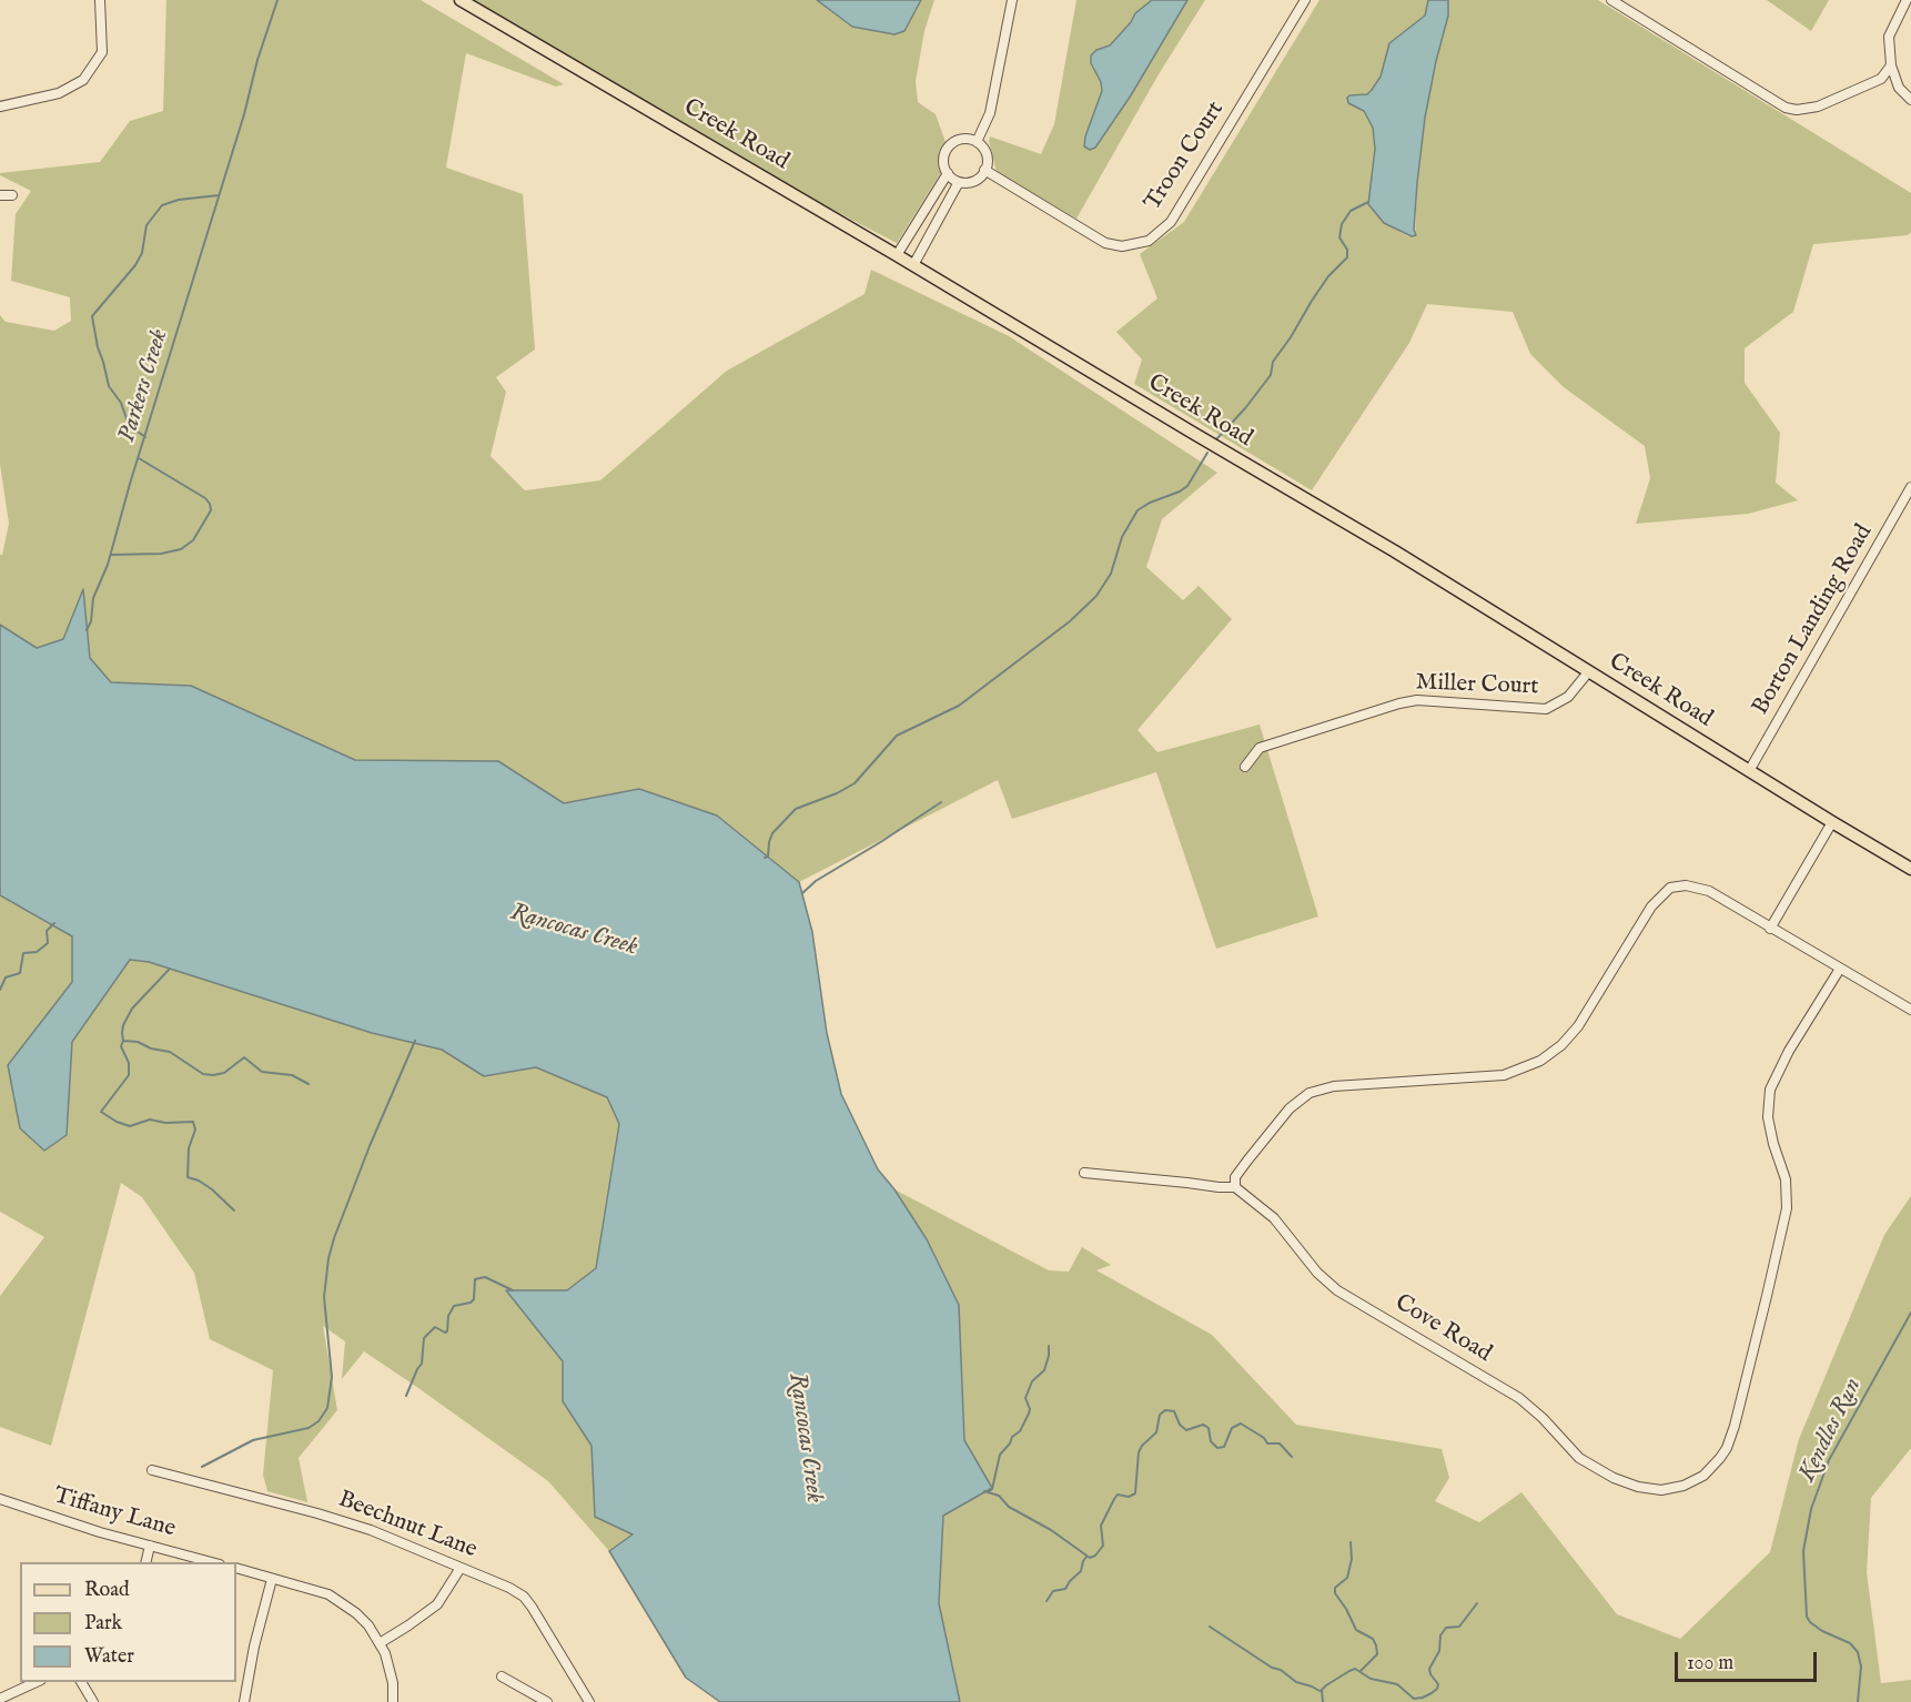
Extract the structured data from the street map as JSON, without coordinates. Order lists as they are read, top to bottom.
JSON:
{
  "streets": {
    "main road": ["Creek Road"],
    "street": [
      "Troon Court",
      "Borton Landing Road",
      "Miller Court",
      "Cove Road",
      "Tiffany Lane",
      "Beechnut Lane"
    ]
  },
  "crossings": [
    ["Creek Road", "Borton Landing Road"],
    ["Creek Road", "Miller Court"]
  ],
  "water": ["Parkers Creek", "Rancocas Creek", "Kendles Run"],
  "legend": ["Road", "Park", "Water"],
  "scale_bar": "100 m"
}
